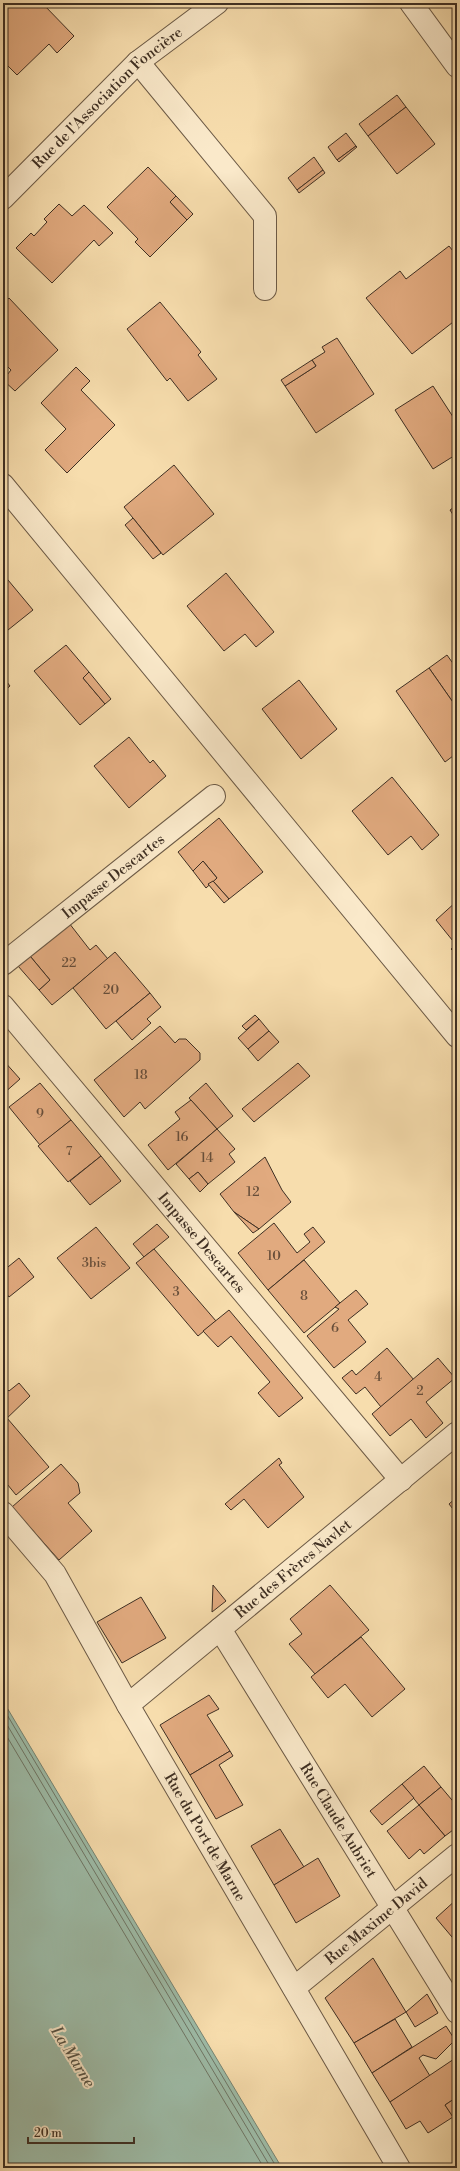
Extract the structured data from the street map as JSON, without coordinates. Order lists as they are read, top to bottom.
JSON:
{
  "streets": {
    "street": [
      "Rue de l'Association Foncière",
      "Impasse Descartes",
      "Rue des Frères Navlet",
      "Rue Claude Aubriet",
      "Rue du Port de Marne",
      "Rue Maxime David"
    ]
  },
  "crossings": [
    ["Impasse Descartes", "Rue des Frères Navlet"],
    ["Rue des Frères Navlet", "Rue Claude Aubriet"],
    ["Rue des Frères Navlet", "Rue du Port de Marne"],
    ["Rue Claude Aubriet", "Rue Maxime David"],
    ["Rue du Port de Marne", "Rue Maxime David"]
  ],
  "water": ["La Marne"],
  "house_numbers": [
    "22",
    "20",
    "18",
    "9",
    "16",
    "7",
    "14",
    "12",
    "10",
    "3bis",
    "3",
    "8",
    "6",
    "4",
    "2"
  ],
  "scale_bar": "20 m"
}
